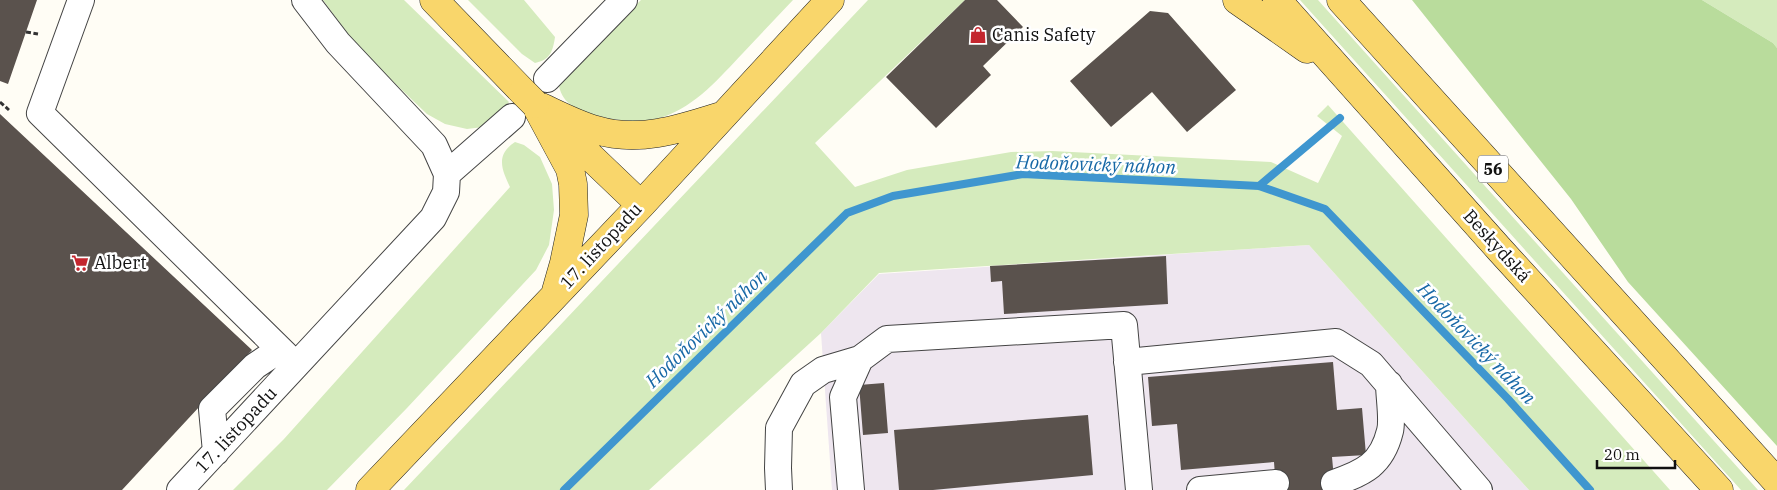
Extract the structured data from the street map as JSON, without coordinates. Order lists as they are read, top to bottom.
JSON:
{
  "streets": {
    "main road": ["56", "17. listopadu", "Beskydská"]
  },
  "water": ["Hodoňovický náhon"],
  "places": {
    "shop": ["Canis Safety"],
    "supermarket": ["Albert"]
  },
  "scale_bar": "20 m"
}
